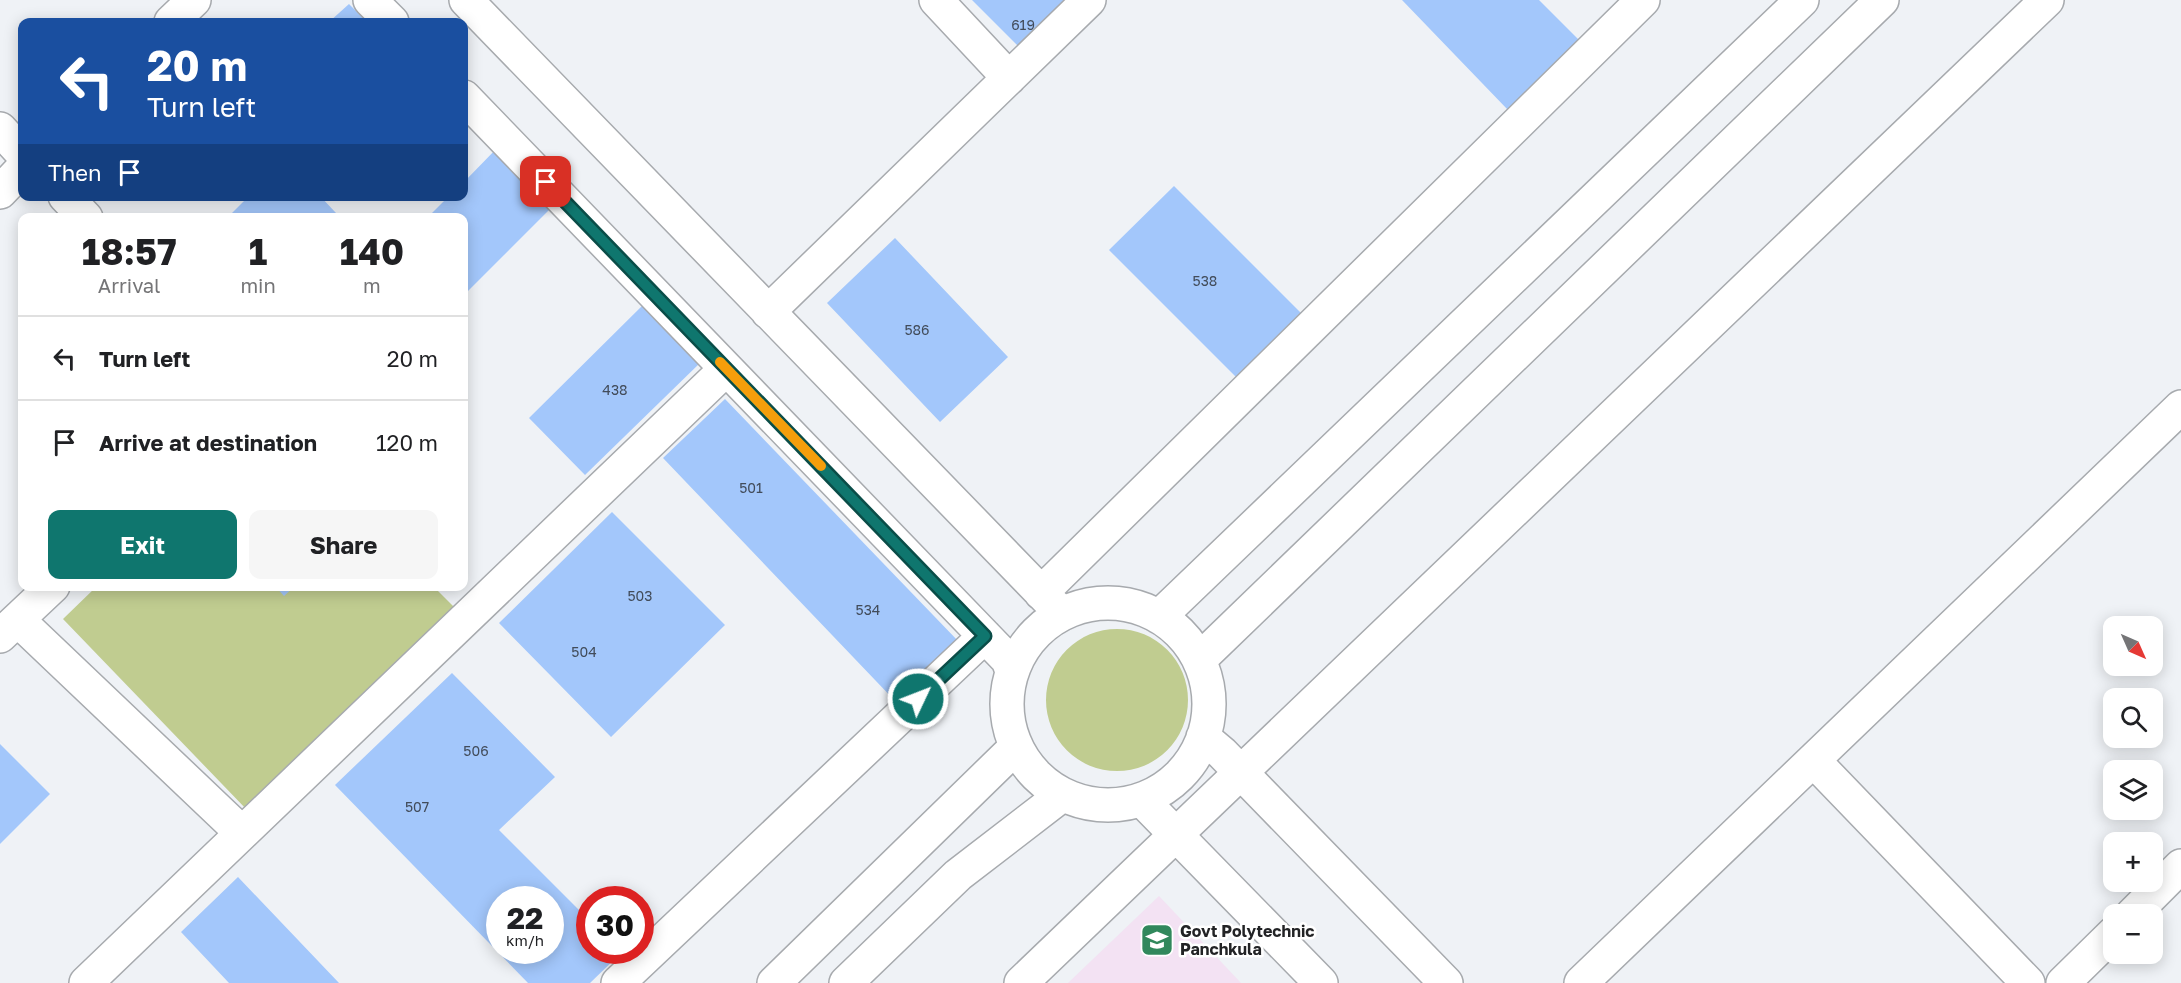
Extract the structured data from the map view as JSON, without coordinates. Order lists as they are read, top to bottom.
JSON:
{
  "places": {
    "school or university": ["Govt Polytechnic Panchkula"]
  },
  "house_numbers": [
    "619",
    "538",
    "586",
    "438",
    "501",
    "503",
    "534",
    "504",
    "506",
    "507"
  ],
  "north": "bottom right",
  "page": {
    "turn": ["20 m", "Turn left"],
    "then": "Then",
    "eta": [
      "18:57",
      "Arrival",
      "1",
      "min",
      "140",
      "m"
    ],
    "list": [
      {
        "name": "Turn left",
        "value": "20 m"
      },
      {
        "name": "Arrive at destination",
        "value": "120 m"
      }
    ],
    "buttons": ["Exit", "Share"],
    "map_buttons": ["+", "−"],
    "speed": "22 km/h",
    "limit": "30"
  }
}
